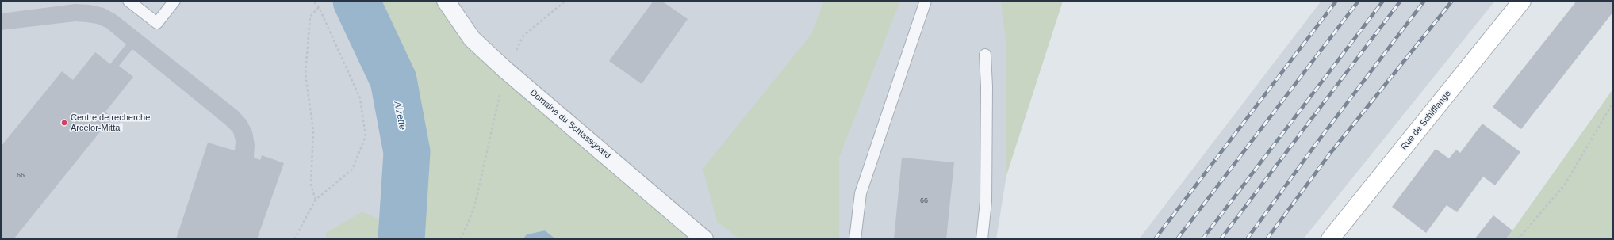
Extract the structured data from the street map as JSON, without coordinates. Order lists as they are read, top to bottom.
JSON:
{
  "streets": {
    "street": ["Rue de Schifflange", "Domaine du Schlassgoard"]
  },
  "water": ["Alzette"],
  "places": ["Centre de recherche Arcelor-Mittal"],
  "house_numbers": ["66", "66"]
}
